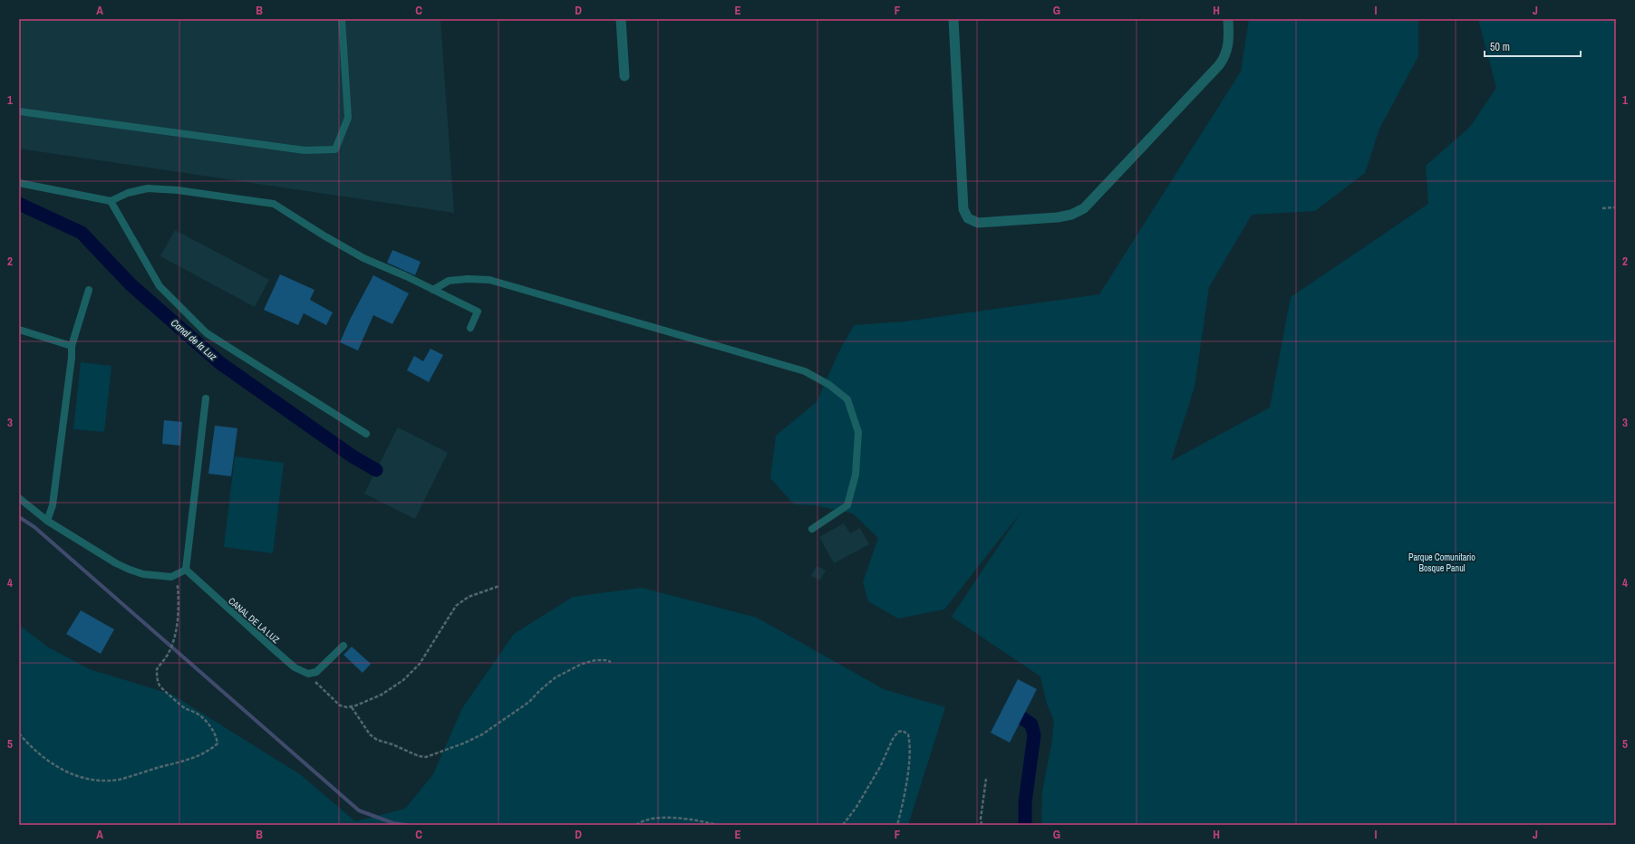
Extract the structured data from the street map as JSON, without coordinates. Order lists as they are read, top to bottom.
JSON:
{
  "streets": {
    "lane": ["CANAL DE LA LUZ"]
  },
  "water": ["Canal de la Luz"],
  "parks": ["Parque Comunitario Bosque Panul"],
  "scale_bar": "50 m",
  "grid": {
    "columns": [
      "A",
      "B",
      "C",
      "D",
      "E",
      "F",
      "G",
      "H",
      "I",
      "J"
    ],
    "rows": [
      "1",
      "2",
      "3",
      "4",
      "5"
    ]
  }
}
